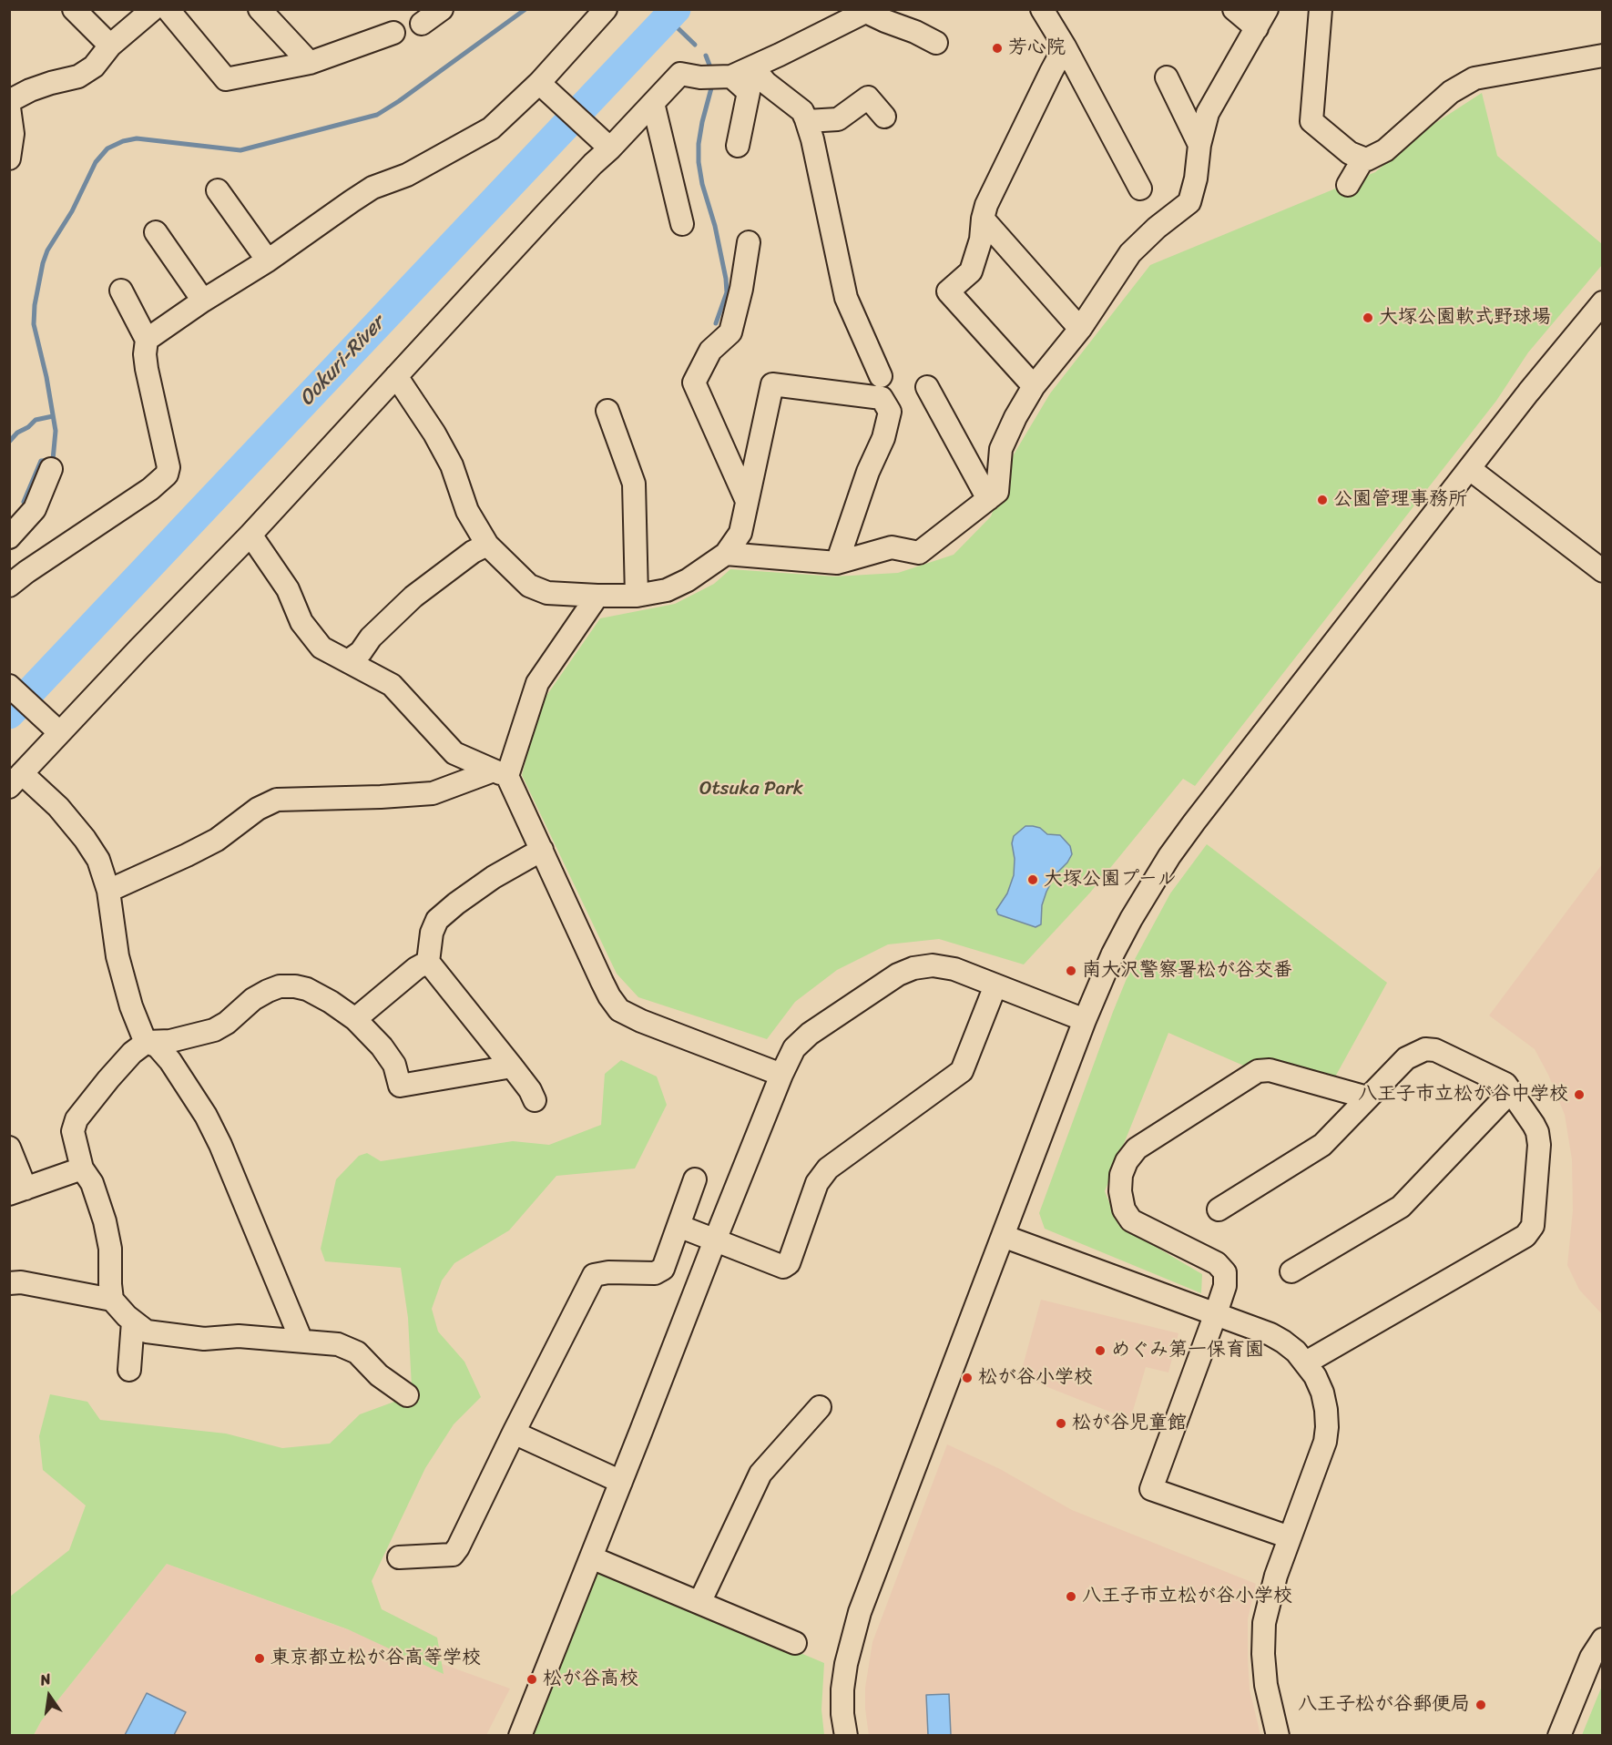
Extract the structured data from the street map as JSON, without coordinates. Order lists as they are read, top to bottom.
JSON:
{
  "water": ["Ookuri-River"],
  "parks": ["Otsuka Park"],
  "places": [
    "芳心院",
    "大塚公園軟式野球場",
    "公園管理事務所",
    "大塚公園プール",
    "南大沢警察署松が谷交番",
    "八王子市立松が谷中学校",
    "めぐみ第一保育園",
    "松が谷小学校",
    "松が谷児童館",
    "八王子市立松が谷小学校",
    "東京都立松が谷高等学校",
    "松が谷高校",
    "八王子松が谷郵便局"
  ],
  "north": "top"
}
